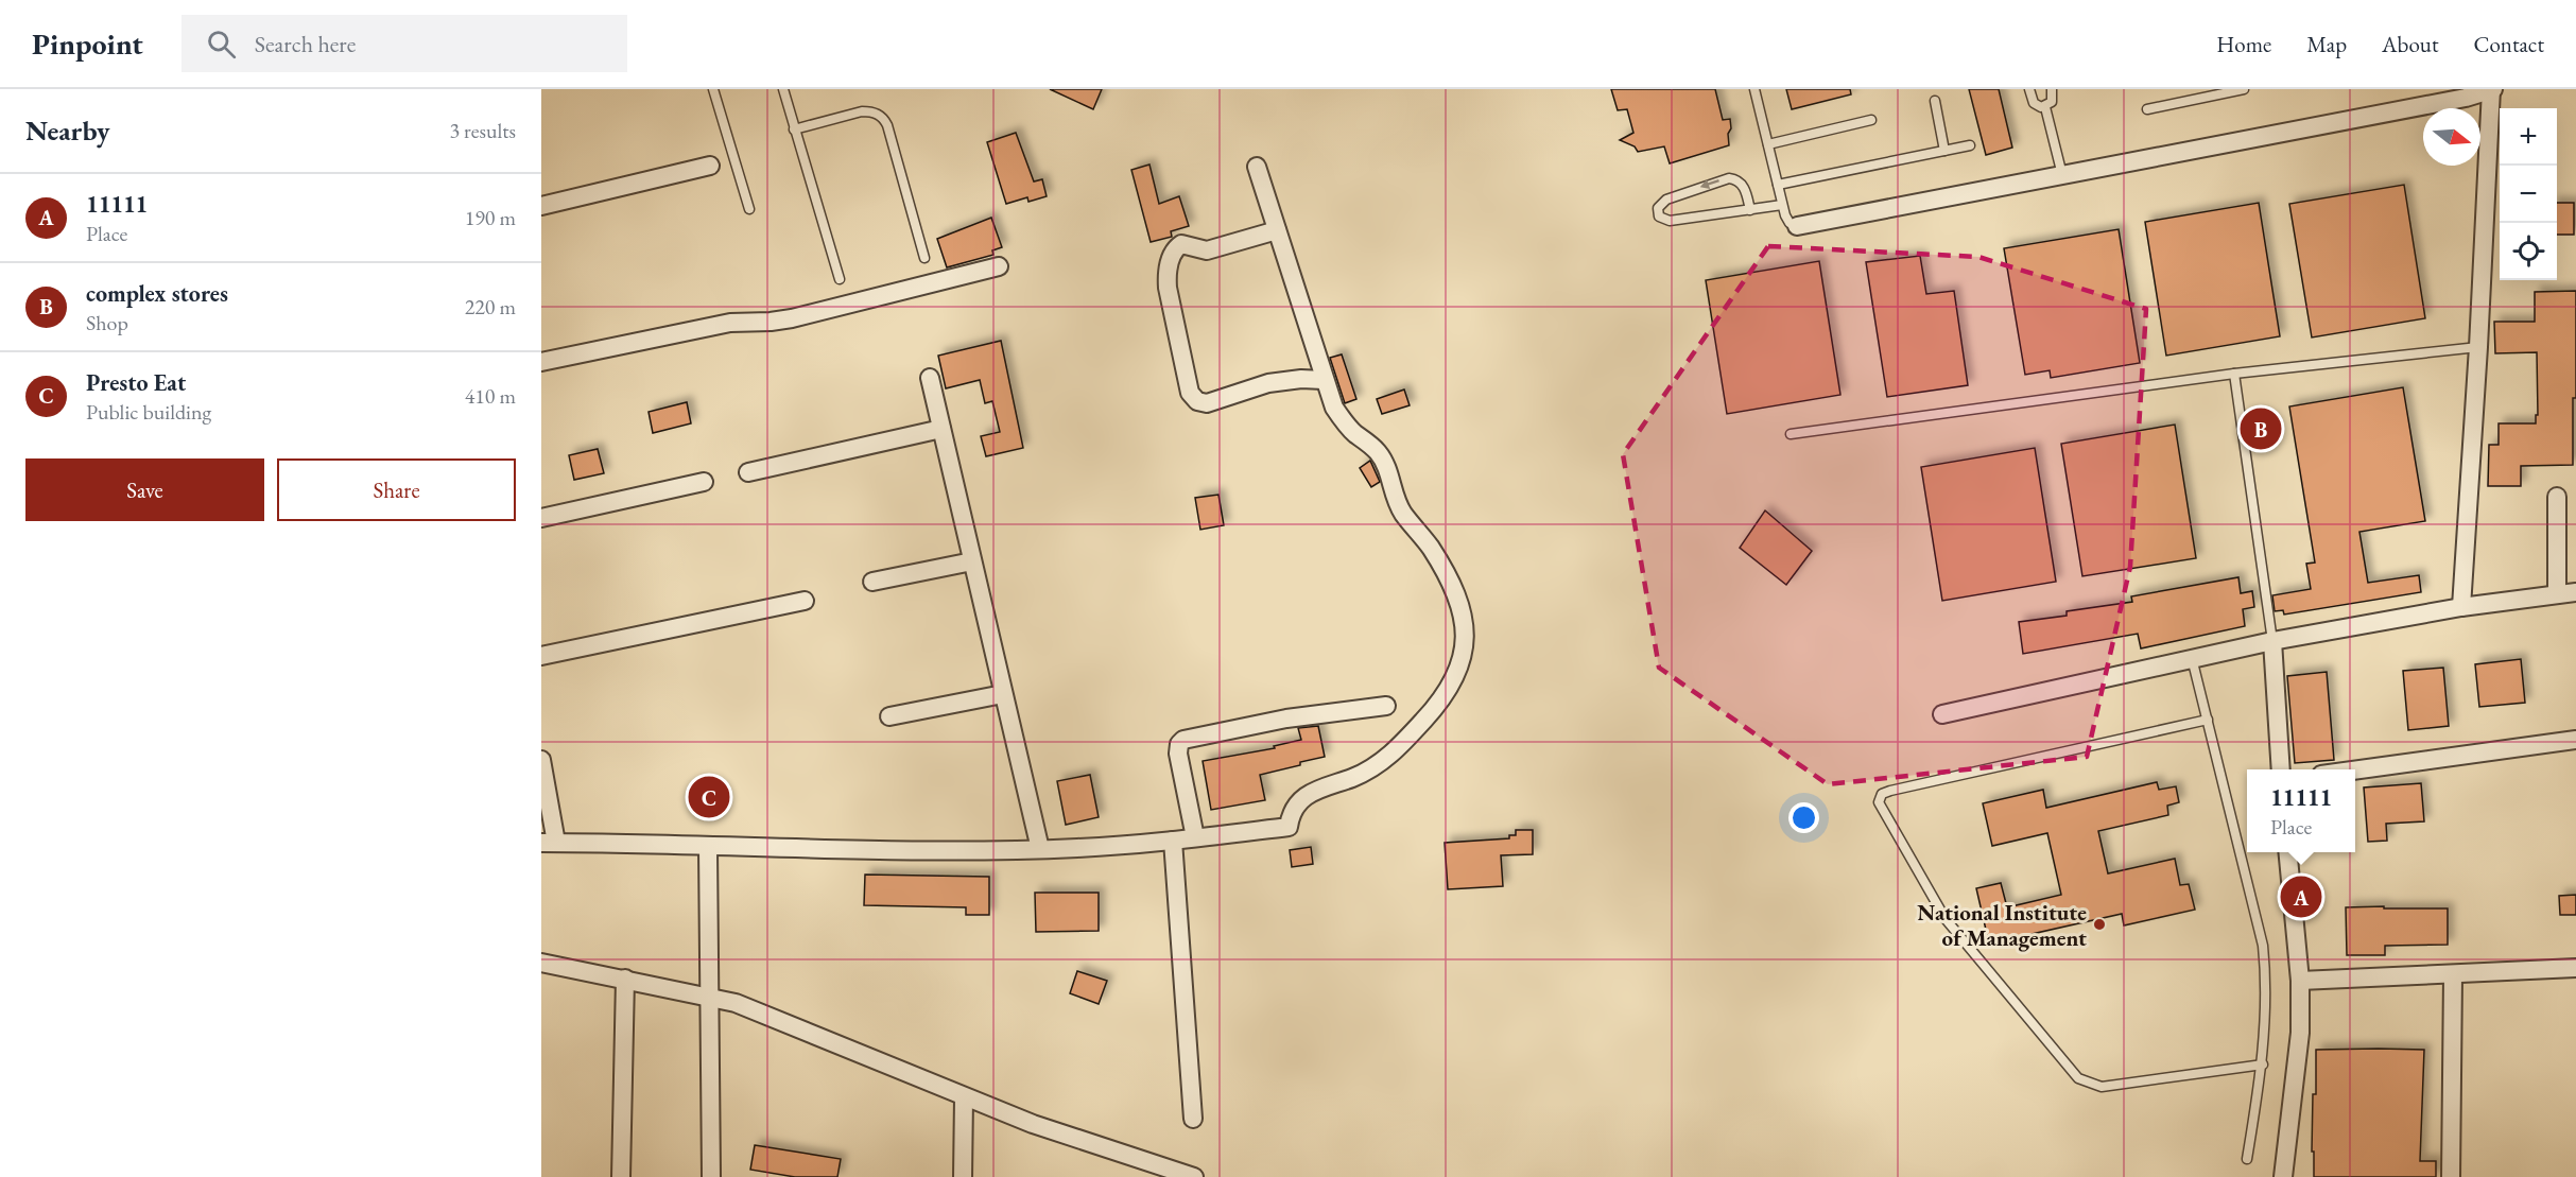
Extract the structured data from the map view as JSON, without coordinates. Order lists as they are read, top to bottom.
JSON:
{
  "places": ["National Institute of Management"],
  "north": "right",
  "page": {
    "header": "Pinpoint",
    "search": "Search here",
    "nav": [
      "Home",
      "Map",
      "About",
      "Contact"
    ],
    "heading": ["Nearby", "3 results"],
    "map_buttons": ["+", "−"],
    "list": [
      {
        "mark": "A",
        "name": "11111",
        "note": "Place",
        "value": "190 m"
      },
      {
        "mark": "B",
        "name": "complex stores",
        "note": "Shop",
        "value": "220 m"
      },
      {
        "mark": "C",
        "name": "Presto Eat",
        "note": "Public building",
        "value": "410 m"
      }
    ],
    "pins": ["B", "C", "A"],
    "buttons": ["Save", "Share"],
    "popup": ["11111", "Place"]
  }
}
